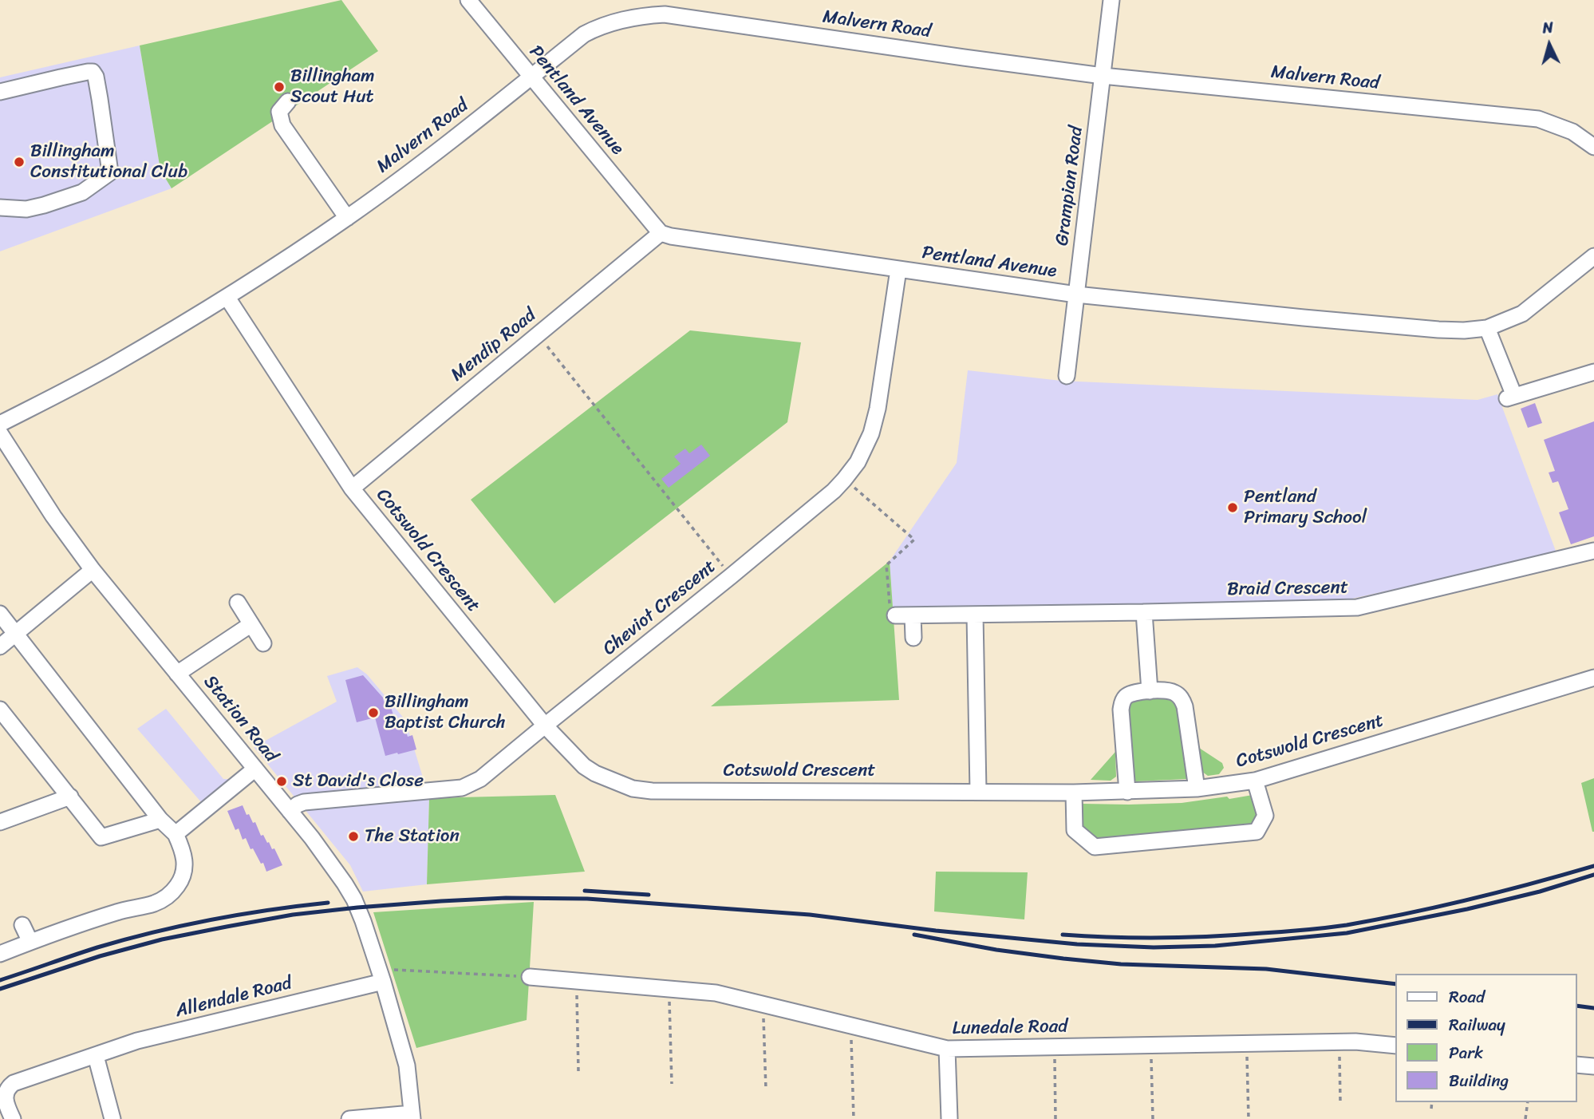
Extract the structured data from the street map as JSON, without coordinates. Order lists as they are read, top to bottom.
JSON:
{
  "streets": {
    "street": [
      "Malvern Road",
      "Pentland Avenue",
      "Grampian Road",
      "Mendip Road",
      "Cotswold Crescent",
      "Braid Crescent",
      "Cheviot Crescent",
      "Station Road",
      "Allendale Road",
      "Lunedale Road"
    ]
  },
  "crossings": [
    ["Malvern Road", "Pentland Avenue"],
    ["Malvern Road", "Grampian Road"],
    ["Malvern Road", "Cotswold Crescent"],
    ["Pentland Avenue", "Grampian Road"],
    ["Pentland Avenue", "Mendip Road"],
    ["Pentland Avenue", "Cheviot Crescent"],
    ["Mendip Road", "Cotswold Crescent"],
    ["Cotswold Crescent", "Cheviot Crescent"],
    ["Cheviot Crescent", "Station Road"],
    ["Station Road", "Allendale Road"]
  ],
  "places": [
    "Billingham Scout Hut",
    "Billingham Constitutional Club",
    "Pentland Primary School",
    "Billingham Baptist Church",
    "St David's Close",
    "The Station"
  ],
  "legend": [
    "Road",
    "Railway",
    "Park",
    "Building"
  ],
  "north": "top"
}
